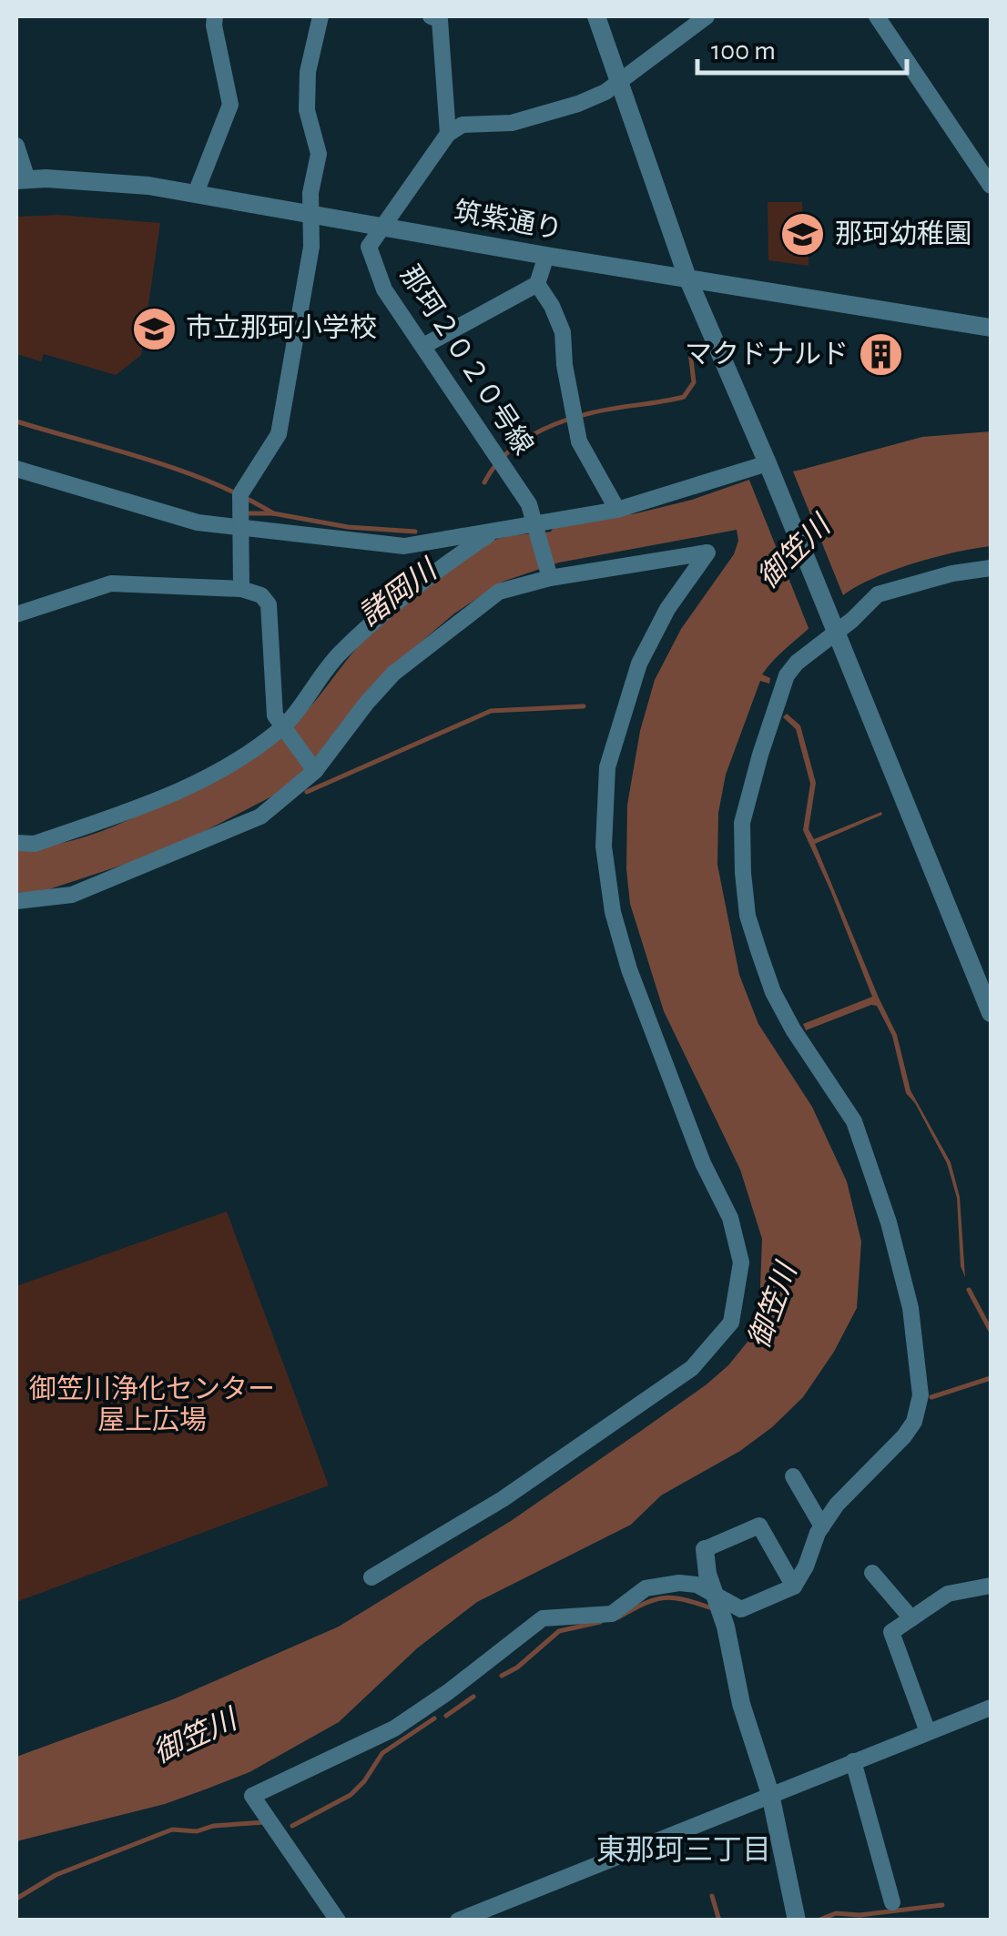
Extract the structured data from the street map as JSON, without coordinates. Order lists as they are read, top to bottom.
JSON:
{
  "streets": {
    "street": ["筑紫通り", "那珂２０２０号線"]
  },
  "crossings": [
    ["筑紫通り", "那珂２０２０号線"]
  ],
  "districts": ["東那珂三丁目"],
  "water": ["御笠川", "諸岡川"],
  "parks": ["御笠川浄化センター 屋上広場"],
  "places": {
    "school or university": ["那珂幼稚園", "市立那珂小学校"],
    "building": ["マクドナルド"]
  },
  "scale_bar": "100 m"
}
